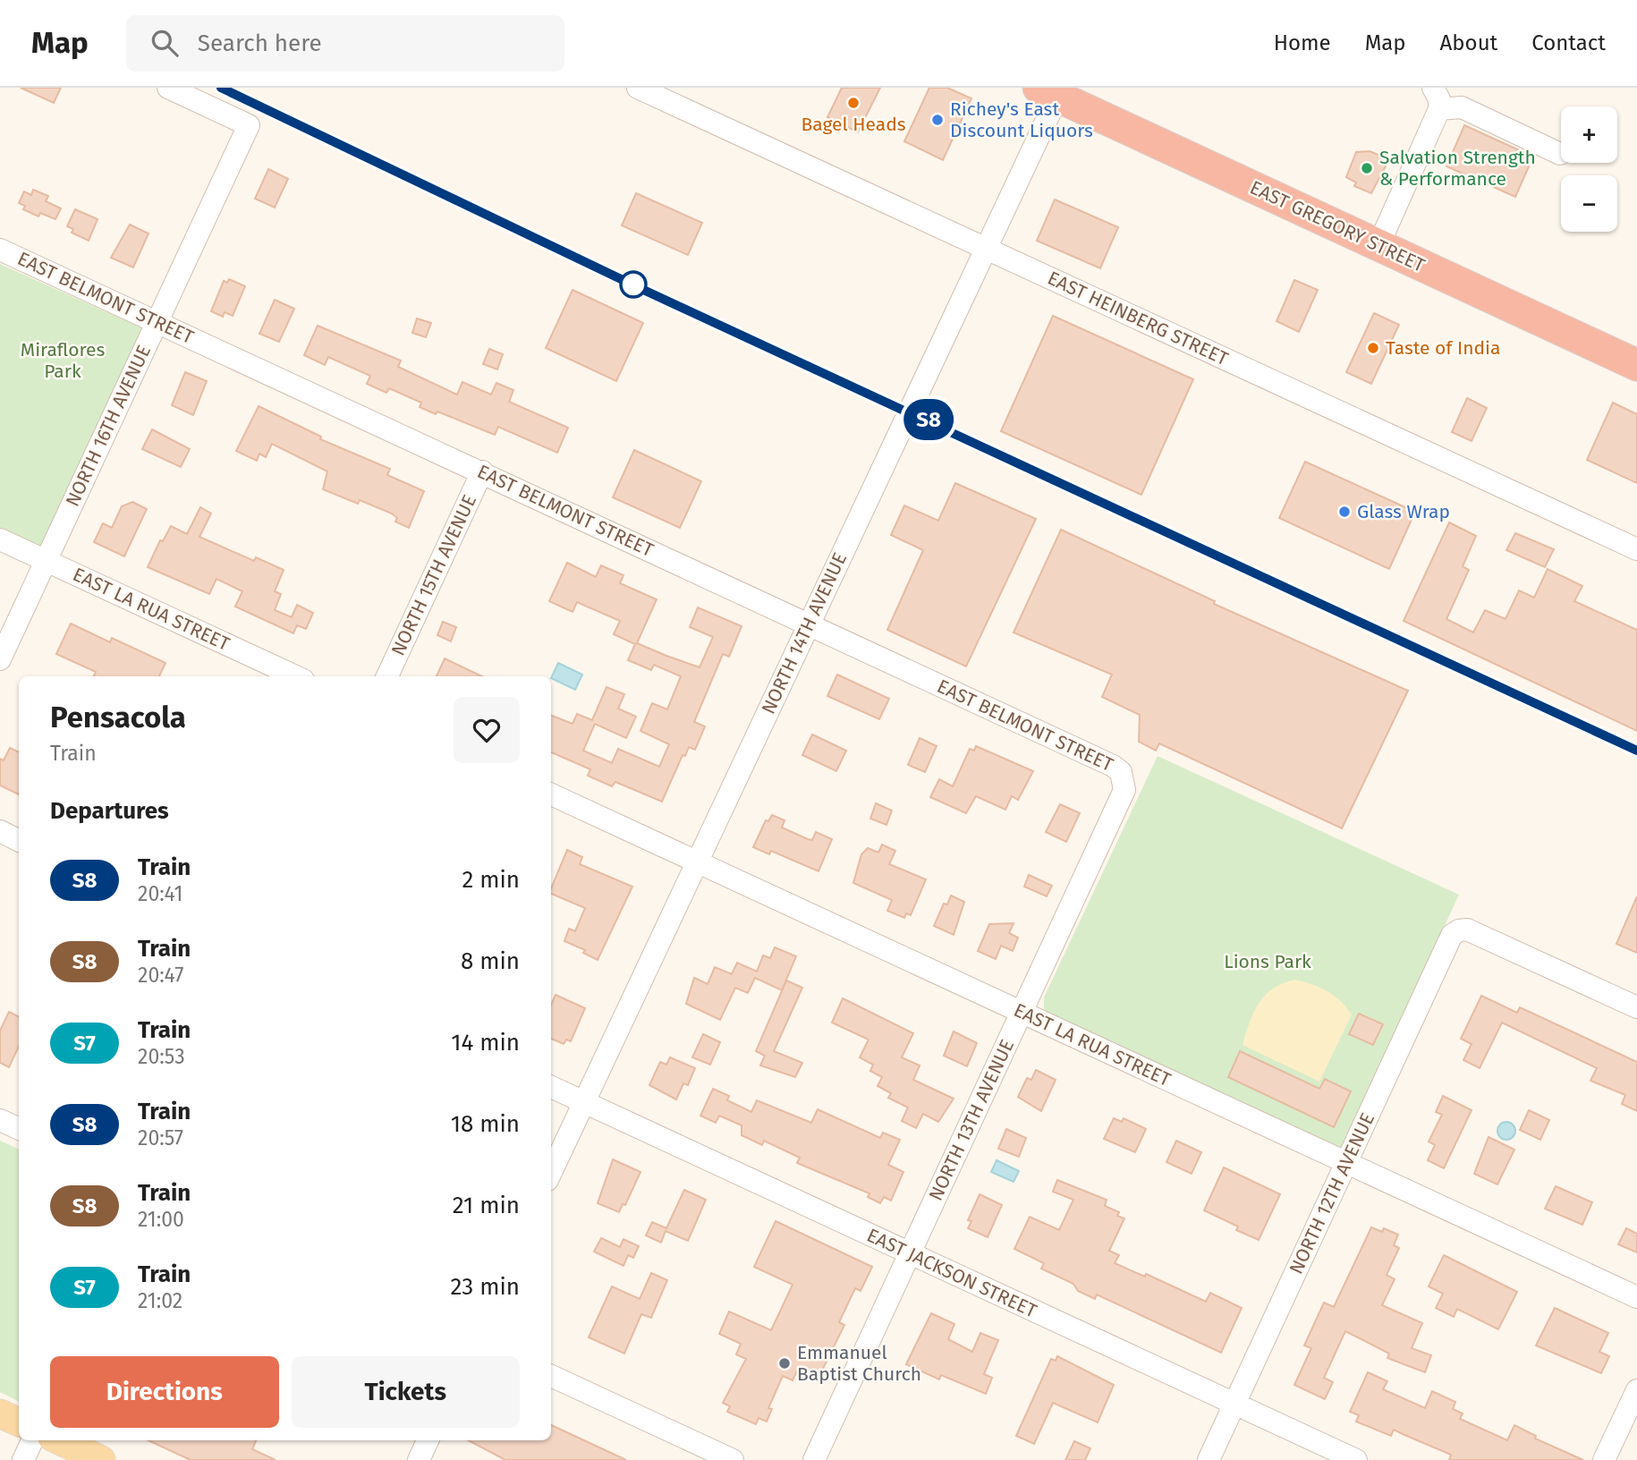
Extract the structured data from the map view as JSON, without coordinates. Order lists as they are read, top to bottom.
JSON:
{
  "streets": {
    "highway": ["EAST GREGORY STREET"],
    "street": [
      "EAST BELMONT STREET",
      "EAST HEINBERG STREET",
      "NORTH 16TH AVENUE",
      "NORTH 15TH AVENUE",
      "EAST LA RUA STREET",
      "NORTH 14TH AVENUE",
      "NORTH 13TH AVENUE",
      "NORTH 12TH AVENUE",
      "EAST JACKSON STREET"
    ]
  },
  "crossings": [
    ["EAST GREGORY STREET", "NORTH 14TH AVENUE"],
    ["EAST BELMONT STREET", "NORTH 16TH AVENUE"],
    ["EAST BELMONT STREET", "NORTH 15TH AVENUE"],
    ["EAST BELMONT STREET", "NORTH 14TH AVENUE"],
    ["EAST BELMONT STREET", "NORTH 13TH AVENUE"],
    ["EAST HEINBERG STREET", "NORTH 14TH AVENUE"],
    ["NORTH 16TH AVENUE", "EAST LA RUA STREET"],
    ["EAST LA RUA STREET", "NORTH 14TH AVENUE"],
    ["EAST LA RUA STREET", "NORTH 13TH AVENUE"],
    ["EAST LA RUA STREET", "NORTH 12TH AVENUE"],
    ["NORTH 14TH AVENUE", "EAST JACKSON STREET"],
    ["NORTH 13TH AVENUE", "EAST JACKSON STREET"],
    ["NORTH 12TH AVENUE", "EAST JACKSON STREET"]
  ],
  "parks": ["Miraflores Park", "Lions Park"],
  "places": [
    "Bagel Heads",
    "Richey's East Discount Liquors",
    "Salvation Strength & Performance",
    "Taste of India",
    "Glass Wrap",
    "Emmanuel Baptist Church"
  ],
  "page": {
    "header": "Map",
    "search": "Search here",
    "nav": [
      "Home",
      "Map",
      "About",
      "Contact"
    ],
    "on_map": "S8",
    "map_buttons": ["+", "−"],
    "heading": [
      ["Pensacola", "Train"],
      "Departures"
    ],
    "list": [
      {
        "mark": "S8",
        "name": "Train",
        "note": "20:41",
        "value": "2 min"
      },
      {
        "mark": "S8",
        "name": "Train",
        "note": "20:47",
        "value": "8 min"
      },
      {
        "mark": "S7",
        "name": "Train",
        "note": "20:53",
        "value": "14 min"
      },
      {
        "mark": "S8",
        "name": "Train",
        "note": "20:57",
        "value": "18 min"
      },
      {
        "mark": "S8",
        "name": "Train",
        "note": "21:00",
        "value": "21 min"
      },
      {
        "mark": "S7",
        "name": "Train",
        "note": "21:02",
        "value": "23 min"
      }
    ],
    "buttons": ["Directions", "Tickets"]
  }
}
